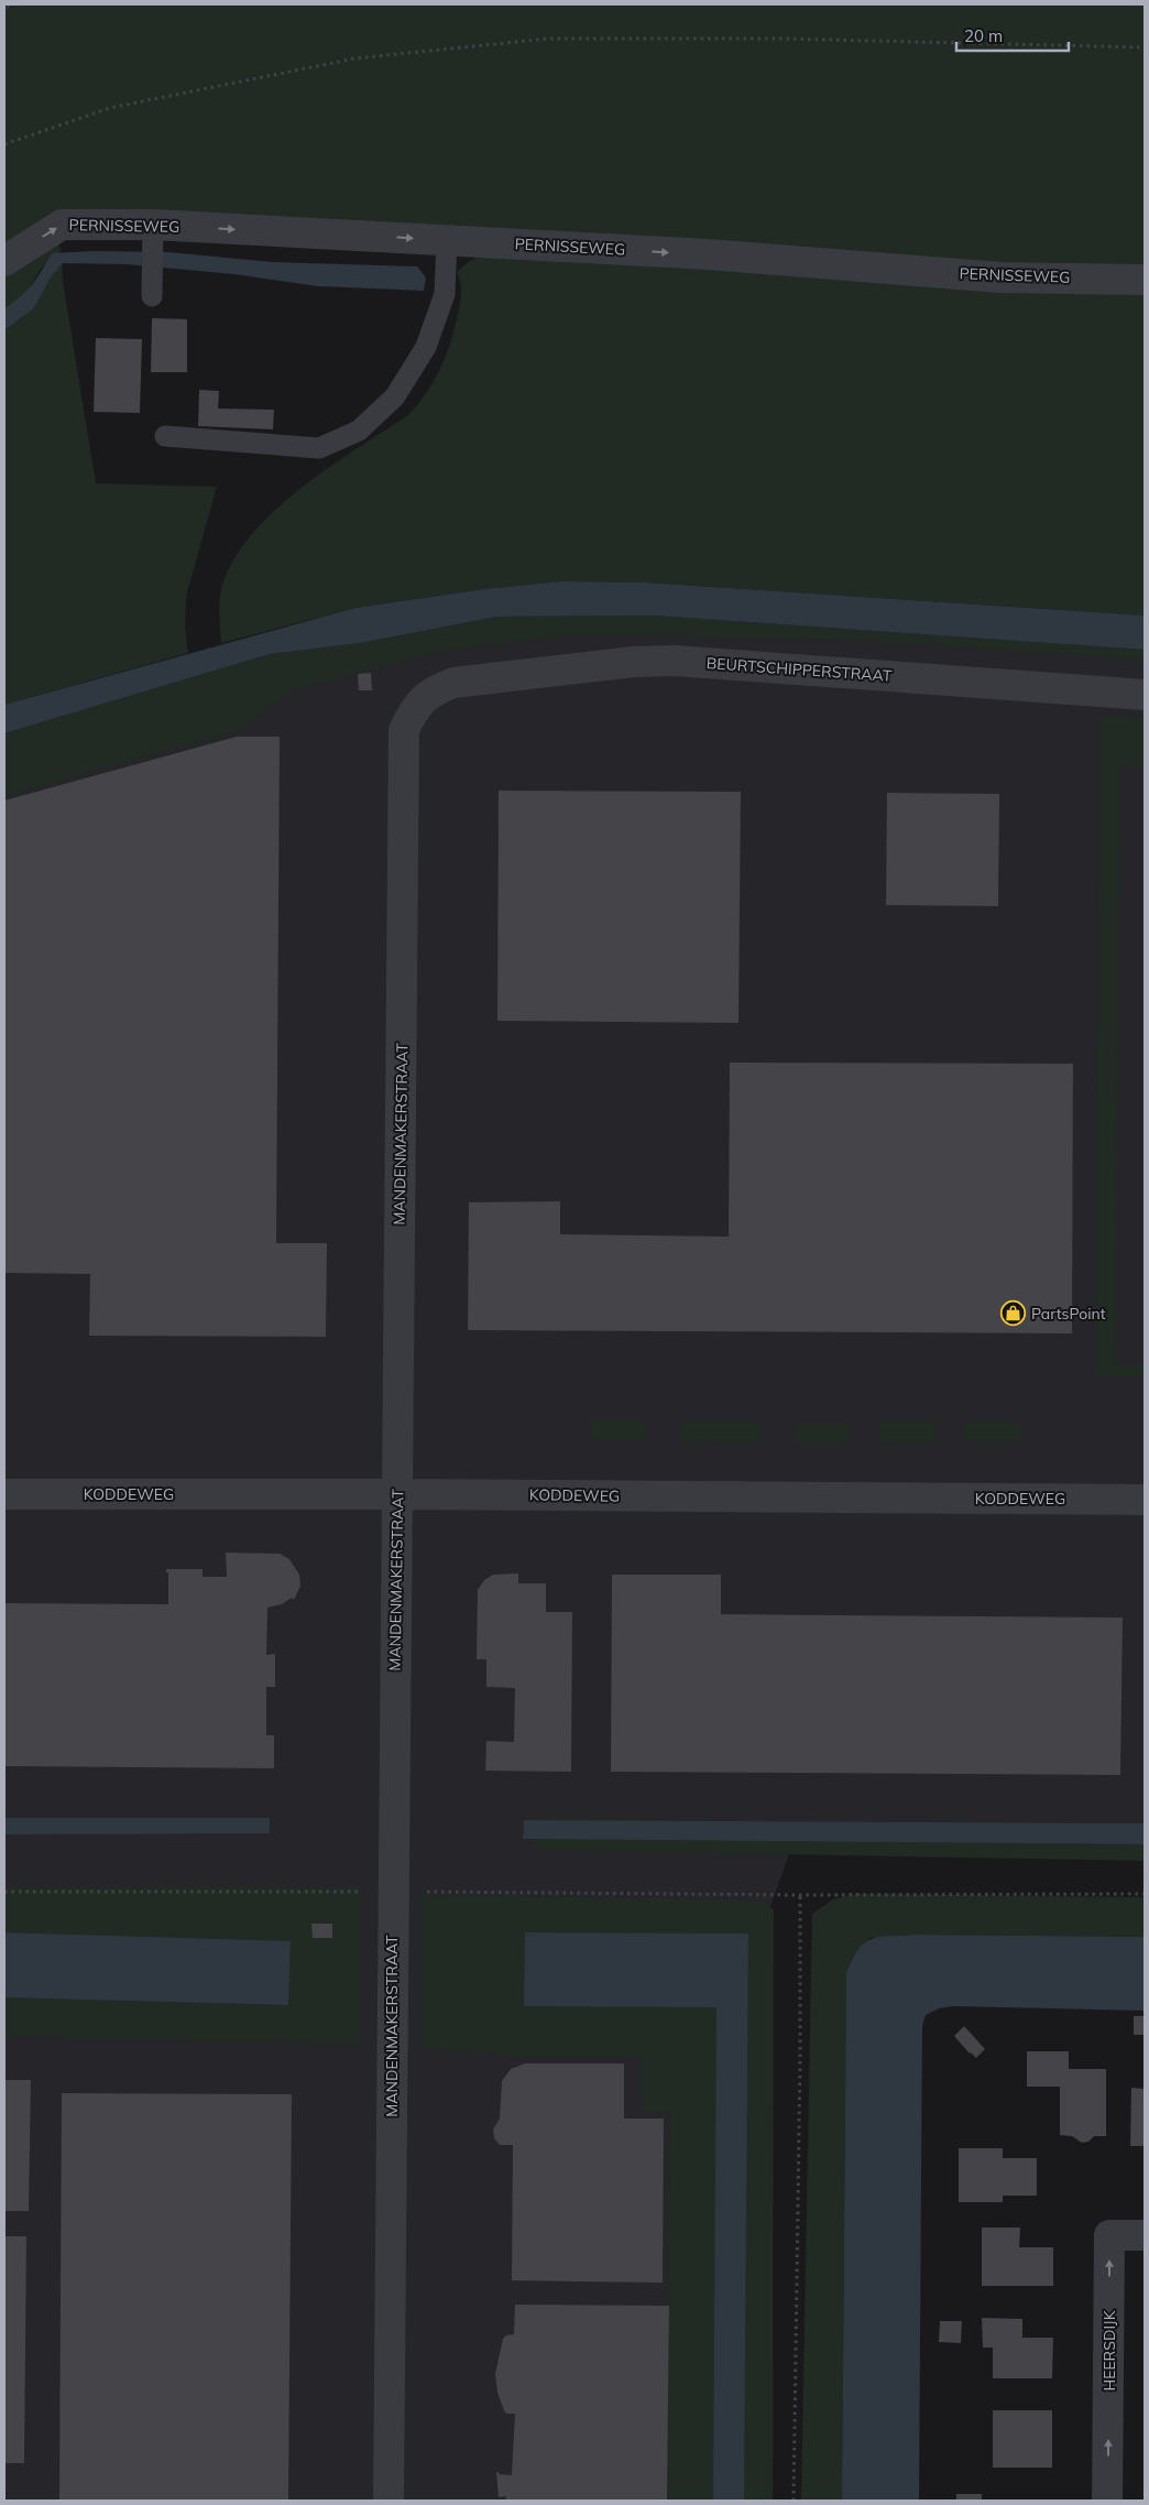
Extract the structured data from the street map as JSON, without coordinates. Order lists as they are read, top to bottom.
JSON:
{
  "streets": {
    "street": [
      "PERNISSEWEG",
      "BEURTSCHIPPERSTRAAT",
      "MANDENMAKERSTRAAT",
      "KODDEWEG",
      "HEERSDIJK"
    ]
  },
  "crossings": [
    ["BEURTSCHIPPERSTRAAT", "MANDENMAKERSTRAAT"],
    ["MANDENMAKERSTRAAT", "KODDEWEG"]
  ],
  "one_way": ["PERNISSEWEG", "HEERSDIJK"],
  "places": {
    "shop": ["PartsPoint"]
  },
  "scale_bar": "20 m"
}
